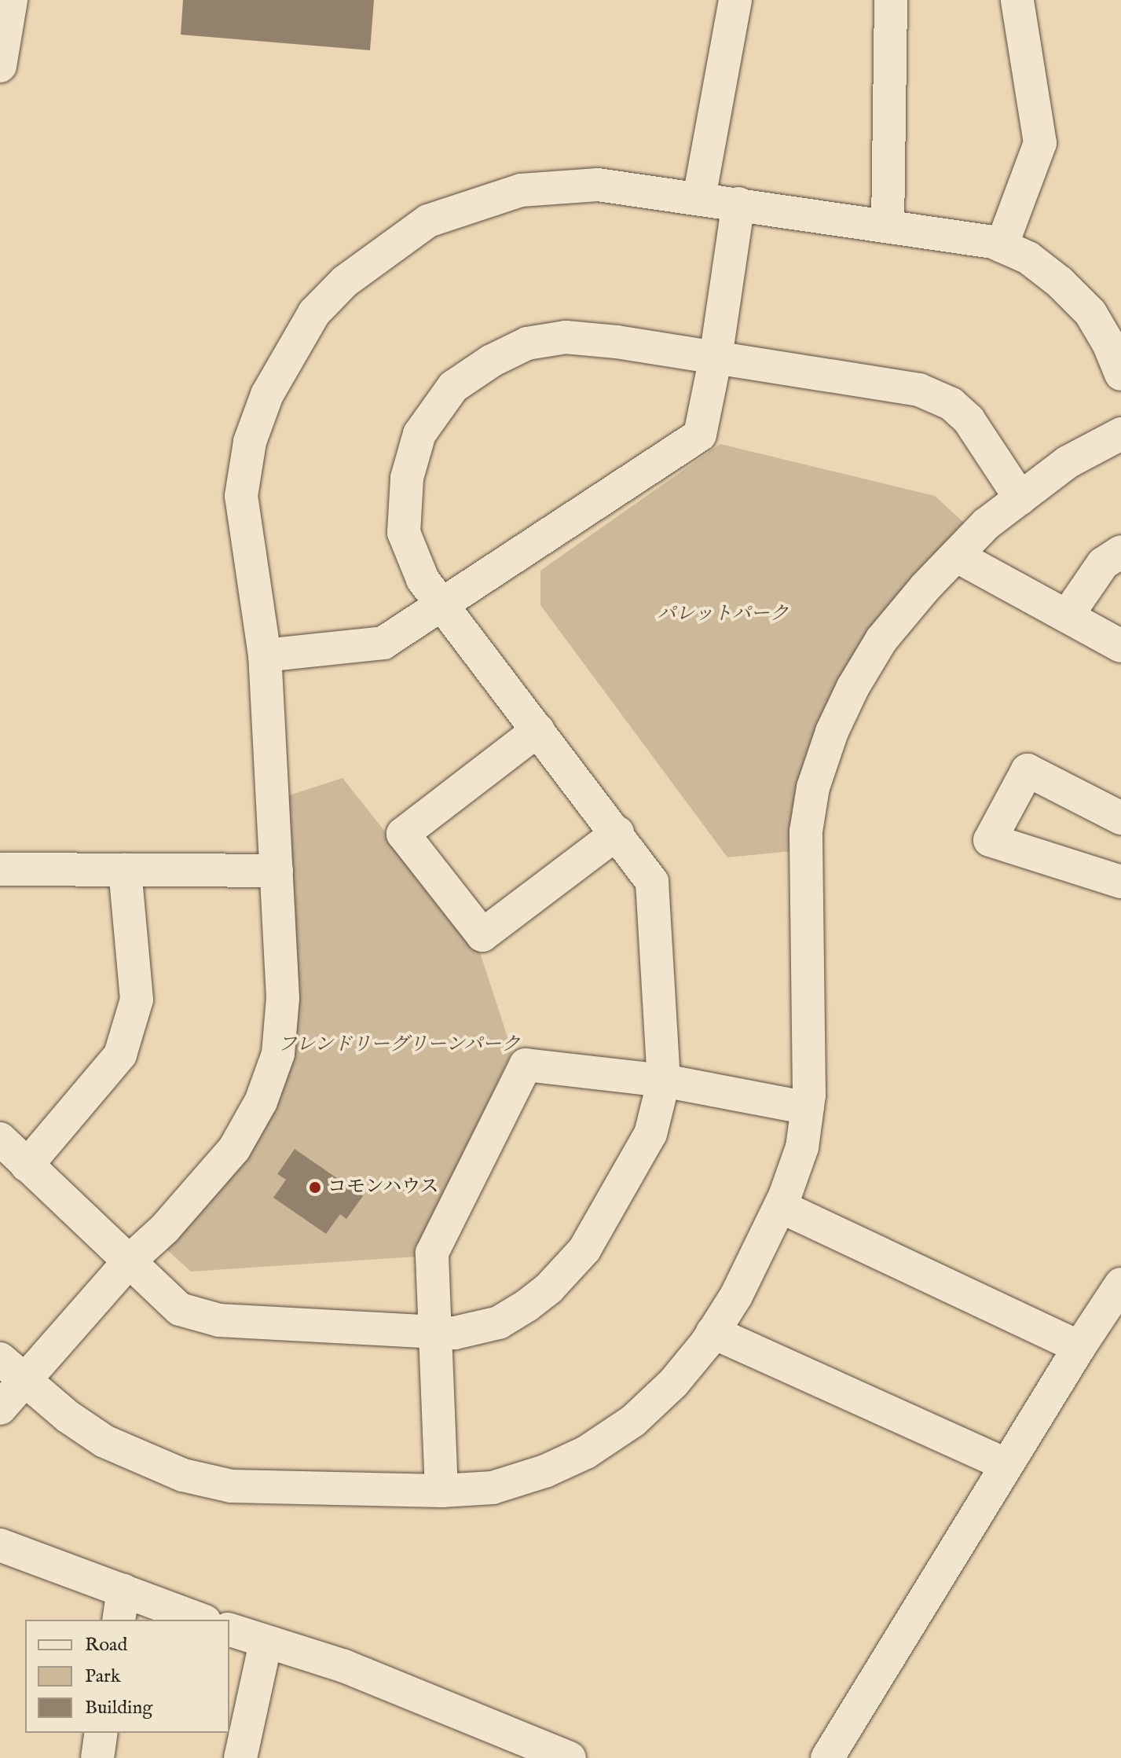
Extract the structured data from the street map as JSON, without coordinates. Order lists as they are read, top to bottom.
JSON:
{
  "parks": ["パレットパーク", "フレンドリーグリーンパーク"],
  "places": ["コモンハウス"],
  "legend": ["Road", "Park", "Building"]
}
